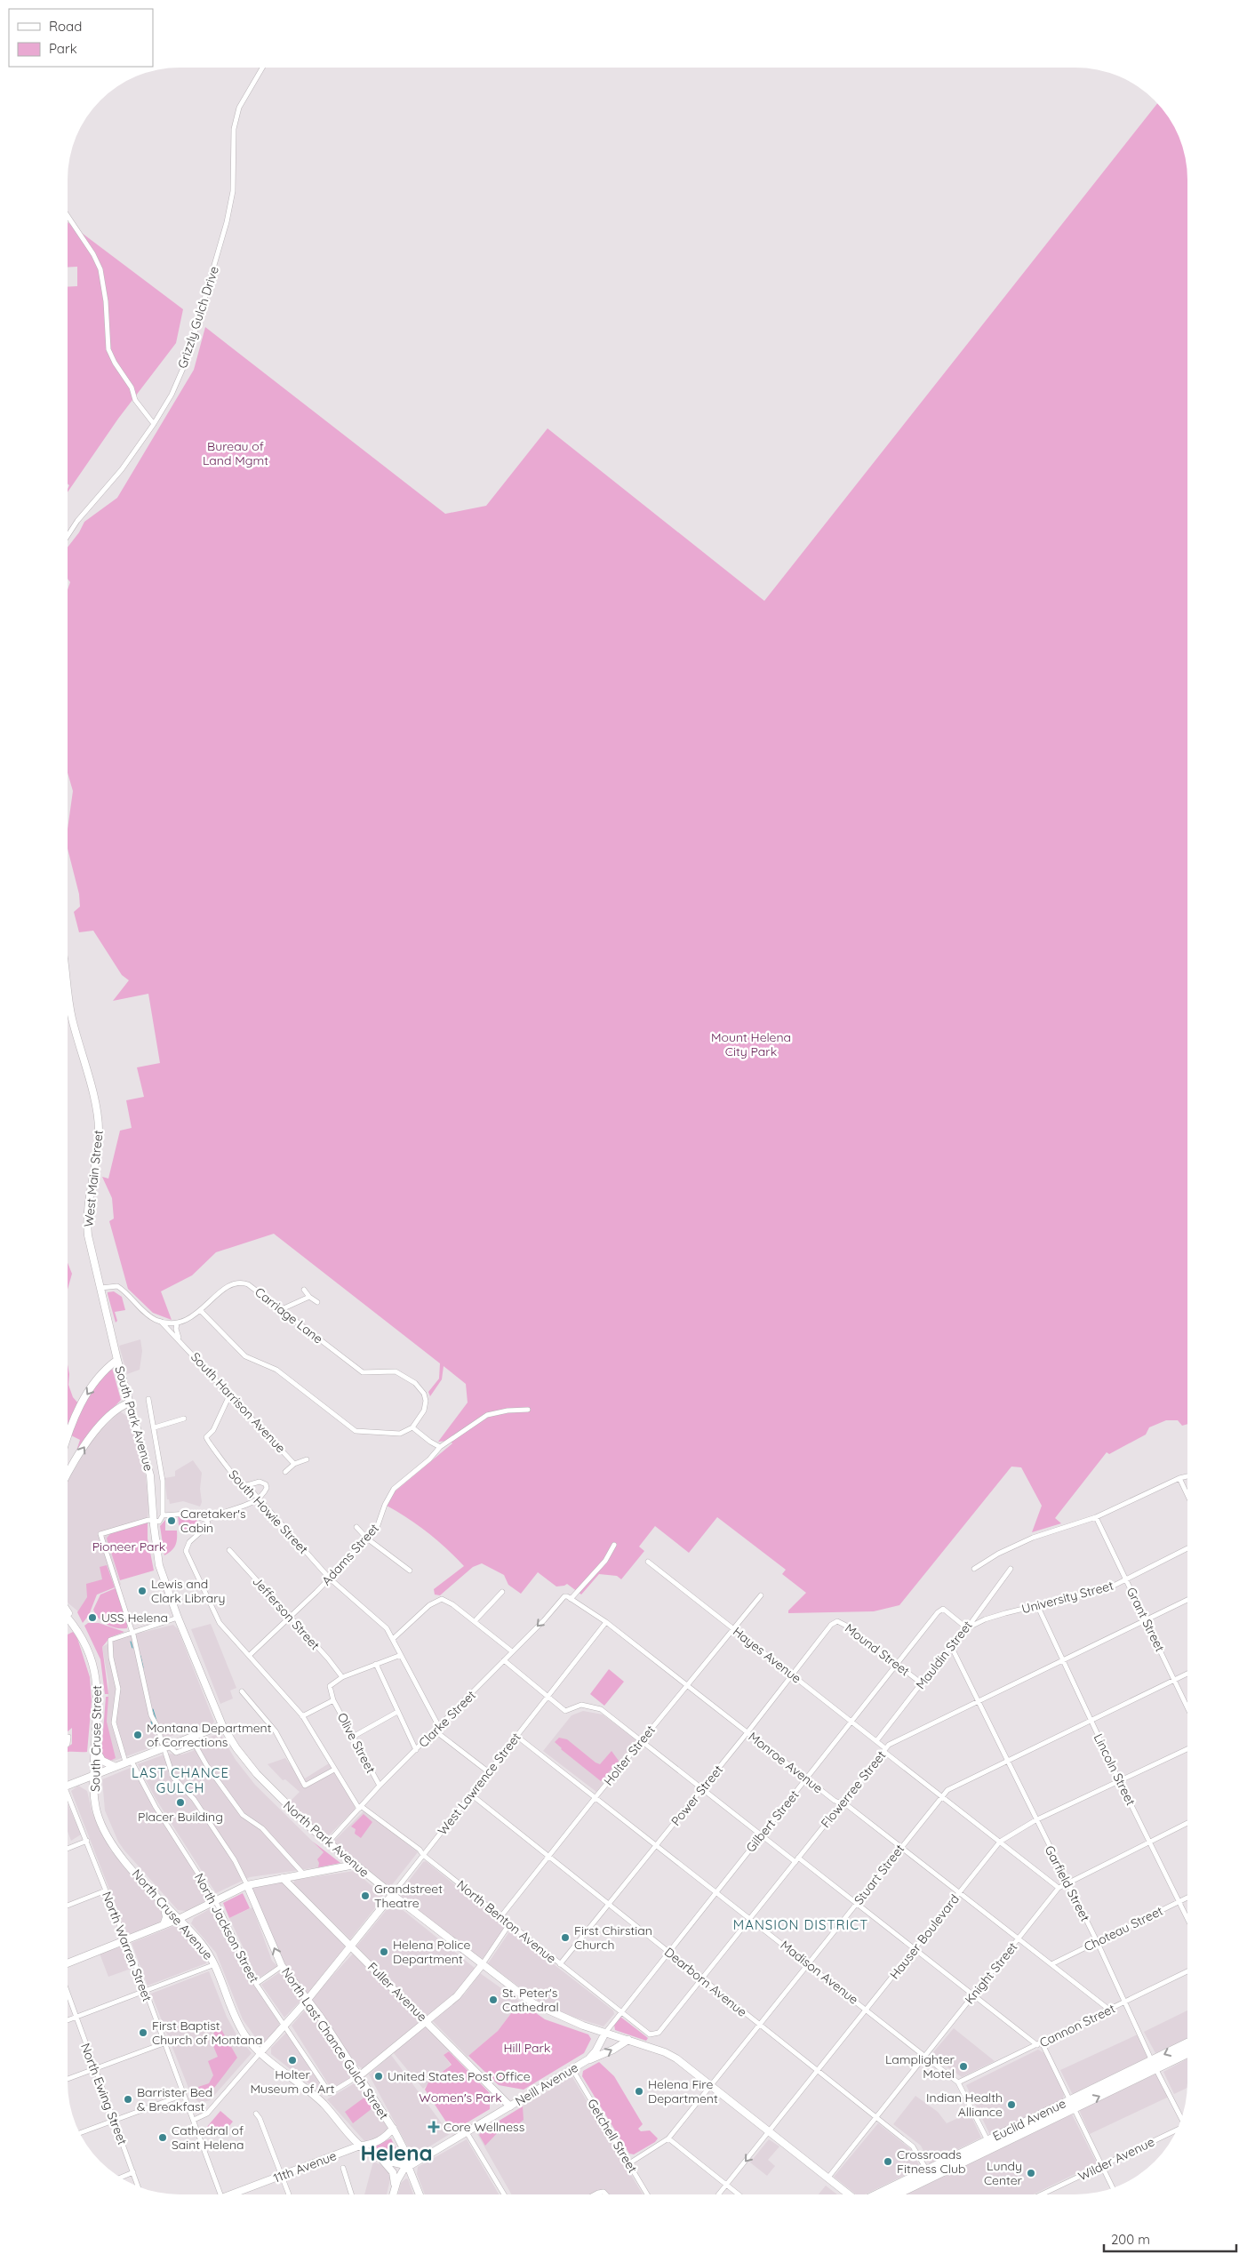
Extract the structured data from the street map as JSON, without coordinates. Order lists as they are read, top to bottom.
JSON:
{
  "streets": {
    "highway": ["Euclid Avenue"],
    "street": [
      "Grizzly Gulch Drive",
      "West Main Street",
      "Carriage Lane",
      "South Harrison Avenue",
      "South Park Avenue",
      "South Howie Street",
      "Adams Street",
      "University Street",
      "Jefferson Street",
      "Grant Street",
      "Mound Street",
      "Hayes Avenue",
      "Mauldin Street",
      "Clarke Street",
      "South Cruse Street",
      "Olive Street",
      "Holter Street",
      "Monroe Avenue",
      "Lincoln Street",
      "West Lawrence Street",
      "Flowerree Street",
      "Power Street",
      "Gilbert Street",
      "North Park Avenue",
      "Stuart Street",
      "Garfield Street",
      "North Cruse Avenue",
      "North Benton Avenue",
      "North Jackson Street",
      "Choteau Street",
      "Hauser Boulevard",
      "North Warren Street",
      "Madison Avenue",
      "Knight Street",
      "Dearborn Avenue",
      "Fuller Avenue",
      "Cannon Street",
      "North Last Chance Gulch Street",
      "Neill Avenue",
      "North Ewing Street",
      "Getchell Street",
      "Wilder Avenue",
      "11th Avenue"
    ]
  },
  "crossings": [
    ["West Main Street", "South Park Avenue"],
    ["Carriage Lane", "South Harrison Avenue"],
    ["South Harrison Avenue", "South Howie Street"],
    ["South Park Avenue", "North Park Avenue"],
    ["South Park Avenue", "North Jackson Street"],
    ["South Howie Street", "Adams Street"],
    ["South Howie Street", "Clarke Street"],
    ["Adams Street", "Jefferson Street"],
    ["Adams Street", "North Benton Avenue"],
    ["University Street", "Grant Street"],
    ["University Street", "Mauldin Street"],
    ["University Street", "Lincoln Street"],
    ["University Street", "Gilbert Street"],
    ["Grant Street", "Flowerree Street"],
    ["Grant Street", "Stuart Street"],
    ["Mound Street", "Mauldin Street"],
    ["Mound Street", "Power Street"],
    ["Mound Street", "Gilbert Street"],
    ["Hayes Avenue", "Mauldin Street"],
    ["Hayes Avenue", "Holter Street"],
    ["Hayes Avenue", "Flowerree Street"],
    ["Hayes Avenue", "Power Street"],
    ["Hayes Avenue", "Gilbert Street"],
    ["Hayes Avenue", "Stuart Street"],
    ["Hayes Avenue", "Hauser Boulevard"],
    ["Hayes Avenue", "Knight Street"],
    ["Mauldin Street", "Gilbert Street"],
    ["Mauldin Street", "Garfield Street"],
    ["Clarke Street", "Olive Street"],
    ["Clarke Street", "Monroe Avenue"],
    ["Clarke Street", "North Park Avenue"],
    ["Clarke Street", "North Benton Avenue"],
    ["South Cruse Street", "North Cruse Avenue"],
    ["Holter Street", "Monroe Avenue"],
    ["Holter Street", "North Benton Avenue"],
    ["Holter Street", "Madison Avenue"],
    ["Holter Street", "Dearborn Avenue"],
    ["Monroe Avenue", "West Lawrence Street"],
    ["Monroe Avenue", "Flowerree Street"],
    ["Monroe Avenue", "Power Street"],
    ["Monroe Avenue", "Gilbert Street"],
    ["Monroe Avenue", "Stuart Street"],
    ["Monroe Avenue", "Choteau Street"],
    ["Monroe Avenue", "Hauser Boulevard"],
    ["Monroe Avenue", "Knight Street"],
    ["Monroe Avenue", "Cannon Street"],
    ["Lincoln Street", "Flowerree Street"],
    ["Lincoln Street", "Stuart Street"],
    ["Lincoln Street", "Choteau Street"],
    ["Lincoln Street", "Hauser Boulevard"],
    ["Lincoln Street", "Knight Street"],
    ["West Lawrence Street", "North Park Avenue"],
    ["West Lawrence Street", "North Cruse Avenue"],
    ["West Lawrence Street", "North Benton Avenue"],
    ["West Lawrence Street", "North Jackson Street"],
    ["West Lawrence Street", "Madison Avenue"],
    ["West Lawrence Street", "Dearborn Avenue"],
    ["West Lawrence Street", "Fuller Avenue"],
    ["West Lawrence Street", "North Last Chance Gulch Street"],
    ["Flowerree Street", "Garfield Street"],
    ["Flowerree Street", "North Benton Avenue"],
    ["Flowerree Street", "Madison Avenue"],
    ["Flowerree Street", "Dearborn Avenue"],
    ["Power Street", "North Benton Avenue"],
    ["Power Street", "Madison Avenue"],
    ["Power Street", "Dearborn Avenue"],
    ["Gilbert Street", "North Benton Avenue"],
    ["Gilbert Street", "Madison Avenue"],
    ["Gilbert Street", "Dearborn Avenue"],
    ["North Park Avenue", "Neill Avenue"],
    ["Stuart Street", "Garfield Street"],
    ["Stuart Street", "Madison Avenue"],
    ["Stuart Street", "Dearborn Avenue"],
    ["Stuart Street", "Getchell Street"],
    ["Garfield Street", "Choteau Street"],
    ["Garfield Street", "Hauser Boulevard"],
    ["Garfield Street", "Knight Street"],
    ["Garfield Street", "Cannon Street"],
    ["Garfield Street", "Euclid Avenue"],
    ["North Cruse Avenue", "11th Avenue"],
    ["North Jackson Street", "North Last Chance Gulch Street"],
    ["Hauser Boulevard", "Madison Avenue"],
    ["Hauser Boulevard", "Dearborn Avenue"],
    ["Madison Avenue", "Knight Street"],
    ["Madison Avenue", "Cannon Street"],
    ["Madison Avenue", "Euclid Avenue"],
    ["Knight Street", "Dearborn Avenue"],
    ["Dearborn Avenue", "Euclid Avenue"],
    ["Fuller Avenue", "Neill Avenue"],
    ["North Last Chance Gulch Street", "Neill Avenue"],
    ["North Last Chance Gulch Street", "11th Avenue"],
    ["Neill Avenue", "Getchell Street"]
  ],
  "districts": ["LAST CHANCE GULCH", "MANSION DISTRICT", "Helena"],
  "parks": [
    "Bureau of Land Mgmt",
    "Mount Helena City Park",
    "Pioneer Park",
    "Hill Park",
    "Women's Park"
  ],
  "places": {
    "other": [
      "Caretaker's Cabin",
      "Lewis and Clark Library",
      "USS Helena",
      "Montana Department of Corrections",
      "Placer Building",
      "Grandstreet Theatre",
      "First Chirstian Church",
      "Helena Police Department",
      "St. Peter's Cathedral",
      "First Baptist Church of Montana",
      "Holter Museum of Art",
      "Lamplighter Motel",
      "United States Post Office",
      "Helena Fire Department",
      "Barrister Bed & Breakfast",
      "Indian Health Alliance",
      "Cathedral of Saint Helena",
      "Crossroads Fitness Club",
      "Lundy Center"
    ],
    "health": ["Core Wellness"]
  },
  "legend": ["Road", "Park"],
  "scale_bar": "200 m"
}
